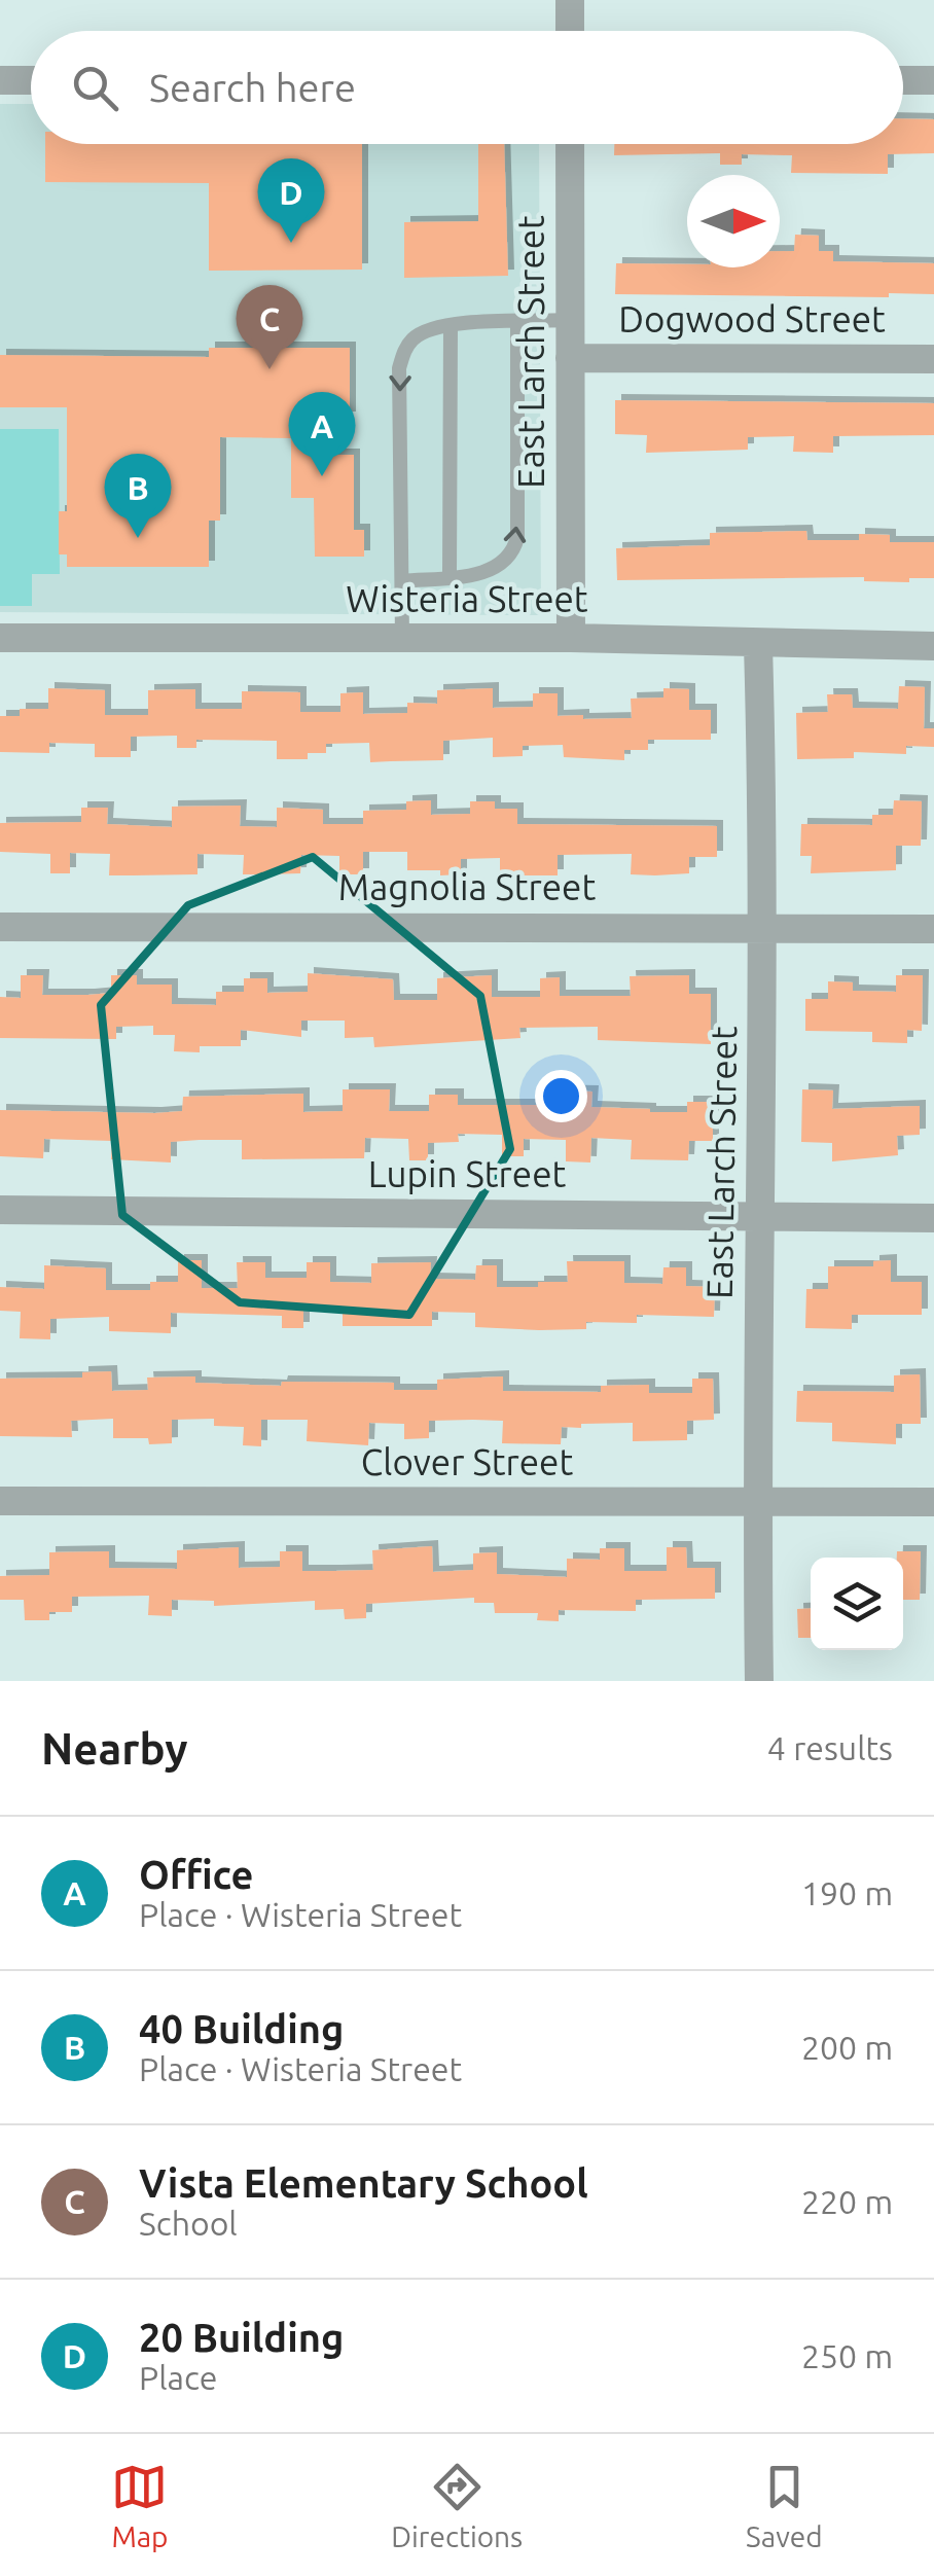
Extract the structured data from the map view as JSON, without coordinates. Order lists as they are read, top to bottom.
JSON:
{
  "streets": {
    "street": [
      "Dogwood Street",
      "East Larch Street",
      "Wisteria Street",
      "Magnolia Street",
      "Lupin Street",
      "Clover Street"
    ]
  },
  "crossings": [
    ["Dogwood Street", "East Larch Street"],
    ["East Larch Street", "Wisteria Street"],
    ["East Larch Street", "Magnolia Street"],
    ["East Larch Street", "Lupin Street"],
    ["East Larch Street", "Clover Street"]
  ],
  "north": "right",
  "page": {
    "search": "Search here",
    "pins": [
      "D",
      "C",
      "A",
      "B"
    ],
    "heading": ["Nearby", "4 results"],
    "list": [
      {
        "mark": "A",
        "name": "Office",
        "note": "Place · Wisteria Street",
        "value": "190 m"
      },
      {
        "mark": "B",
        "name": "40 Building",
        "note": "Place · Wisteria Street",
        "value": "200 m"
      },
      {
        "mark": "C",
        "name": "Vista Elementary School",
        "note": "School",
        "value": "220 m"
      },
      {
        "mark": "D",
        "name": "20 Building",
        "note": "Place",
        "value": "250 m"
      }
    ],
    "nav": ["Map", "Directions", "Saved"]
  }
}
